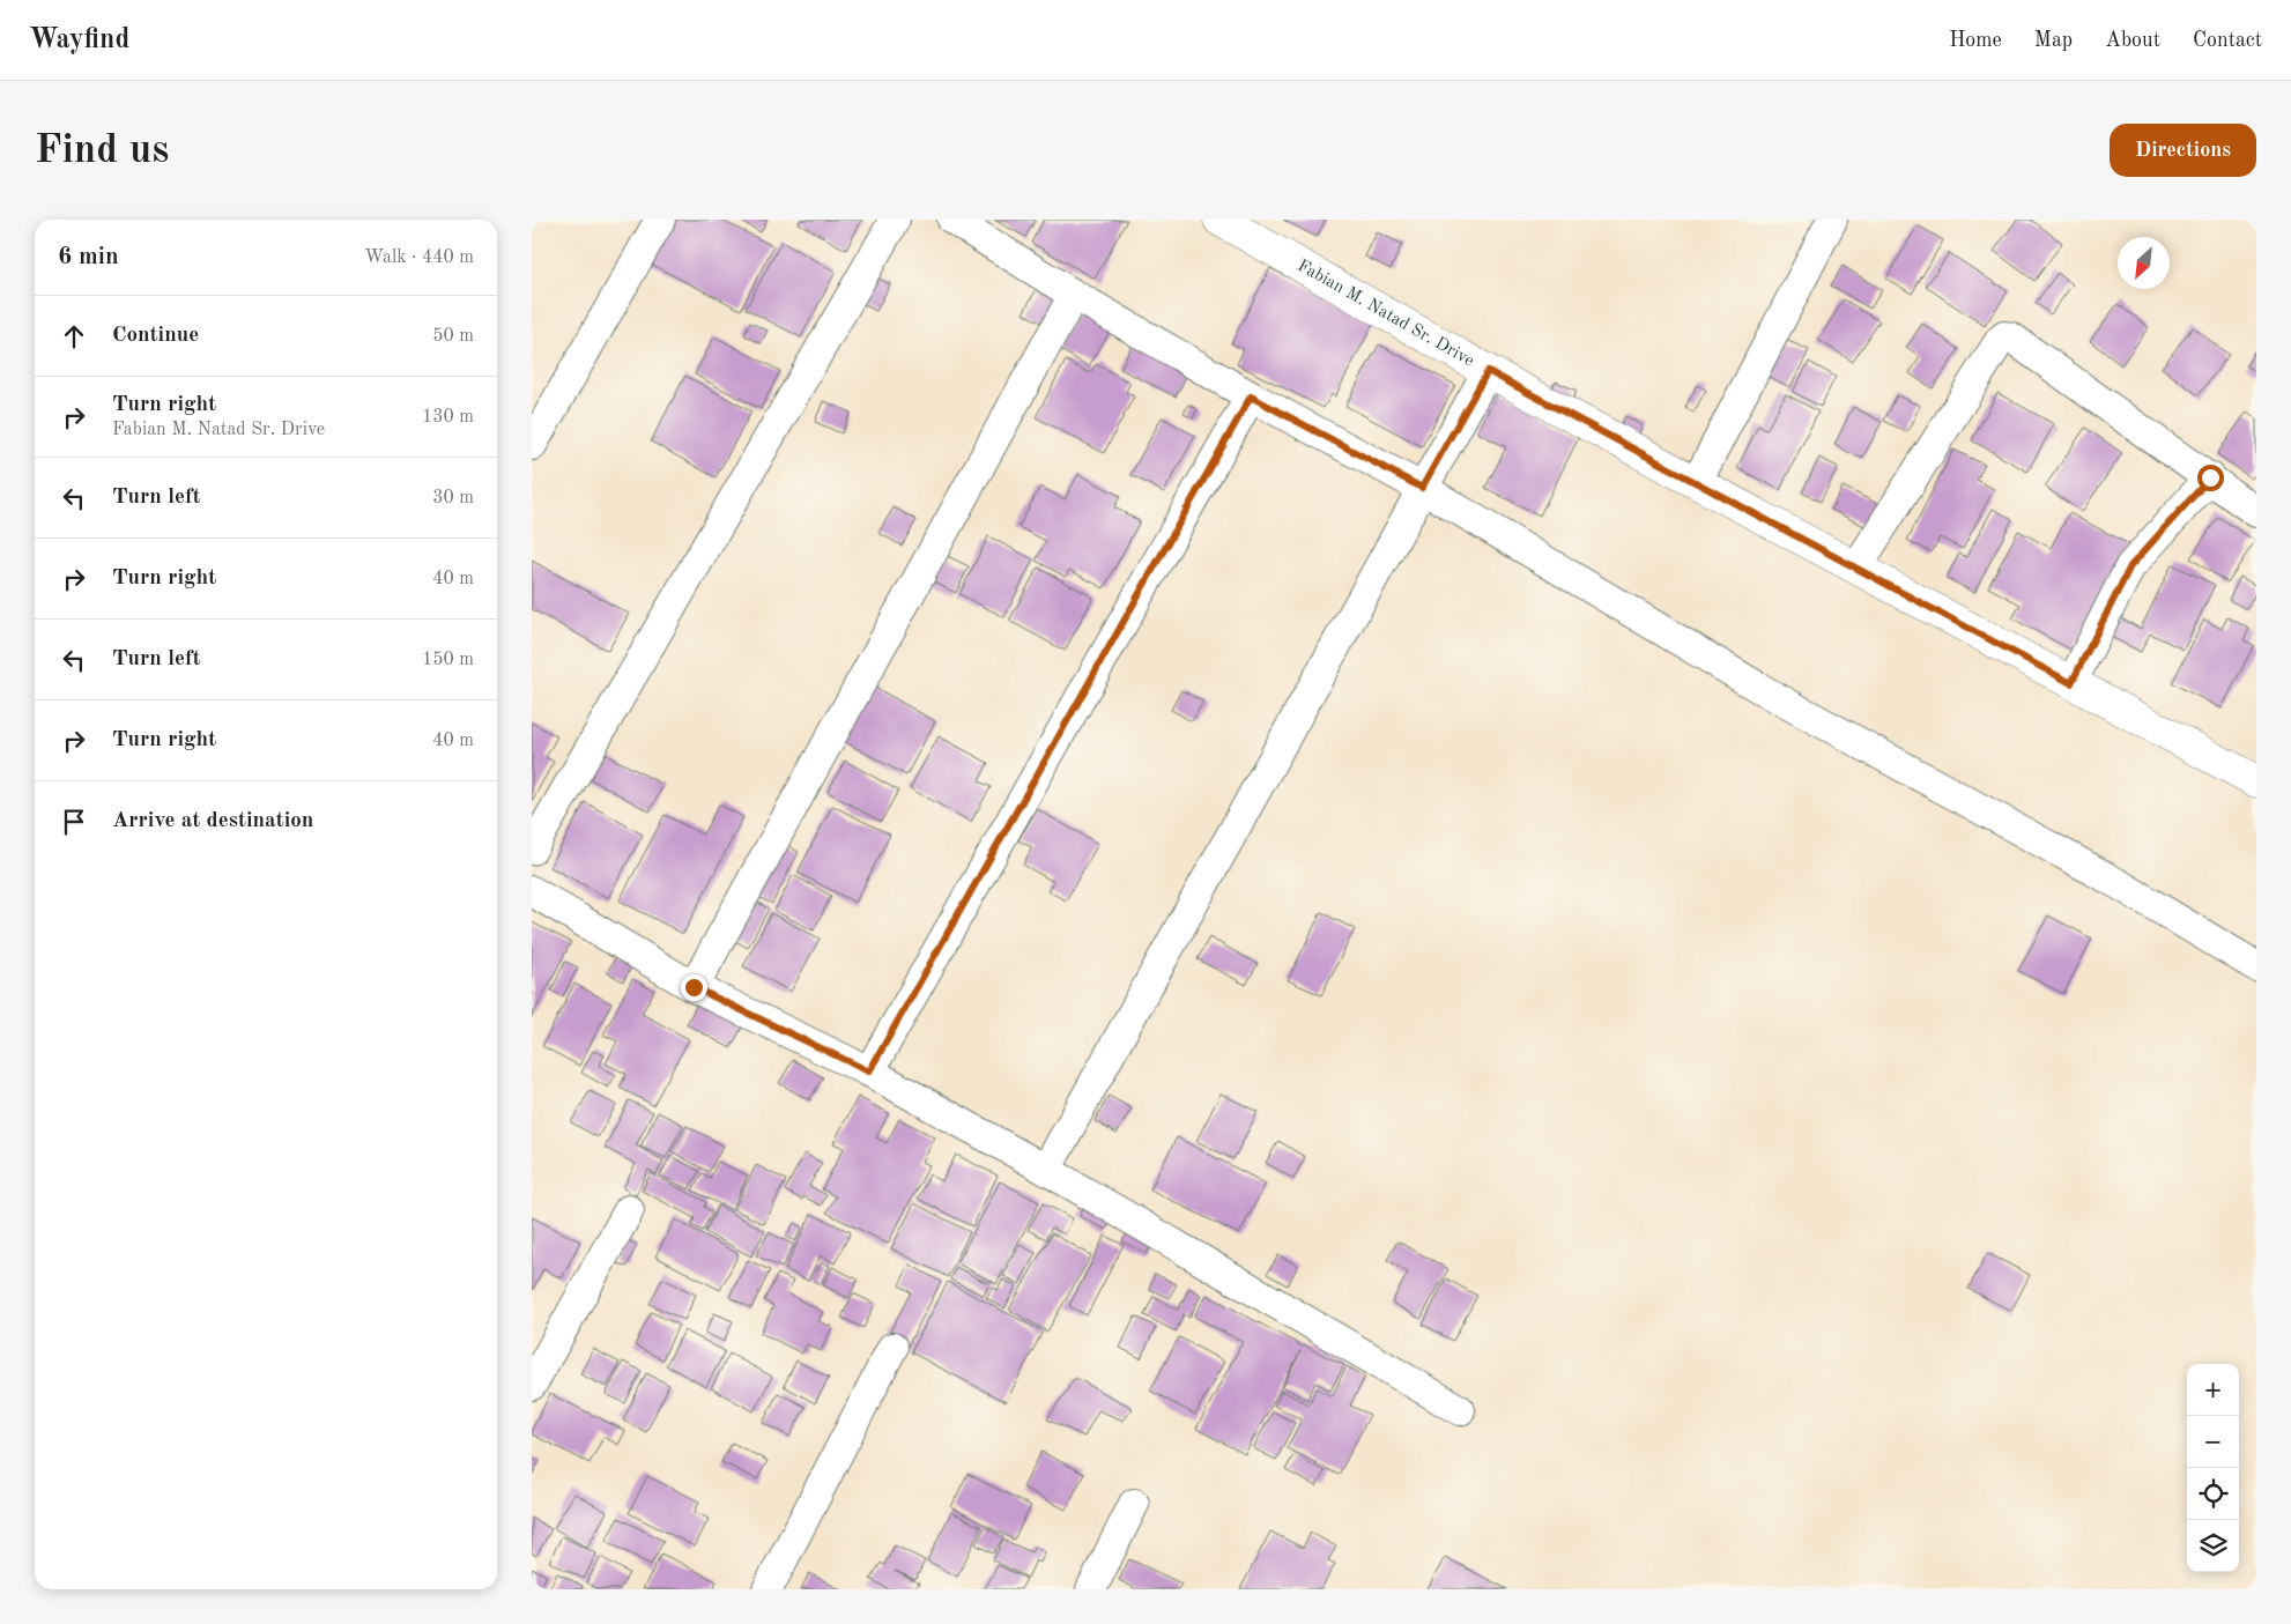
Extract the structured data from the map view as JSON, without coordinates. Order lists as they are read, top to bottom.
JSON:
{
  "streets": {
    "street": ["Fabian M. Natad Sr. Drive"]
  },
  "north": "bottom left",
  "page": {
    "header": "Wayfind",
    "nav": [
      "Home",
      "Map",
      "About",
      "Contact"
    ],
    "buttons": "Directions",
    "title": "Find us",
    "heading": ["6 min", "Walk · 440 m"],
    "list": [
      ["Continue", "50 m"],
      ["Turn right", "Fabian M. Natad Sr. Drive", "130 m"],
      ["Turn left", "30 m"],
      ["Turn right", "40 m"],
      ["Turn left", "150 m"],
      ["Turn right", "40 m"],
      "Arrive at destination"
    ],
    "map_buttons": ["+", "−"]
  }
}
